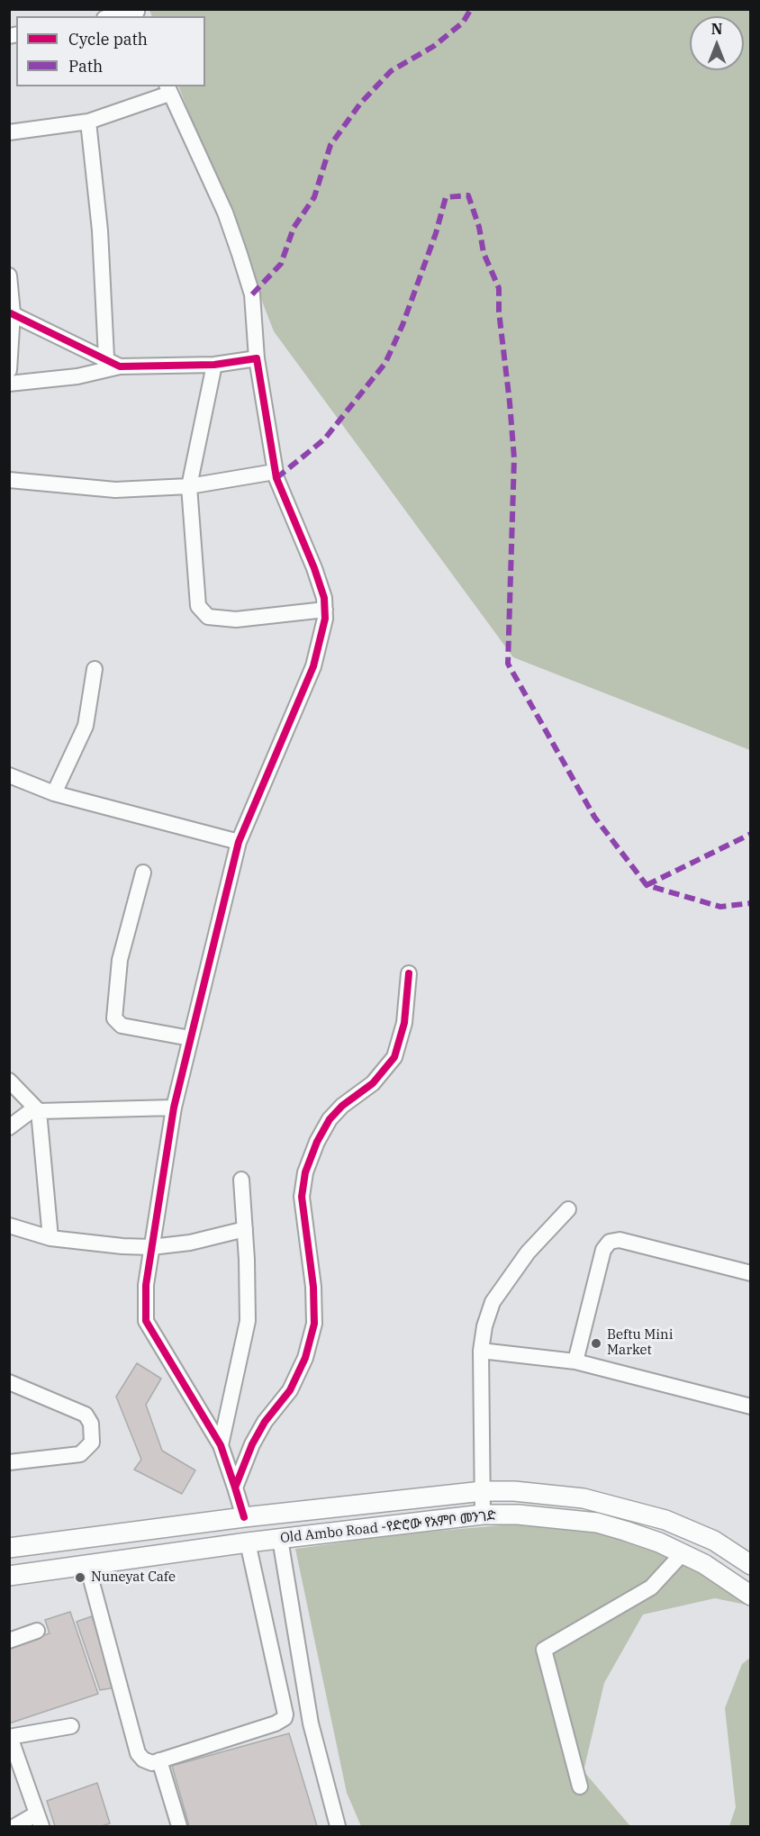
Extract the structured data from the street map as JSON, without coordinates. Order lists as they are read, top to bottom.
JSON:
{
  "streets": {
    "main road": ["Old Ambo Road -የድሮው የአምቦ መንገድ"]
  },
  "places": ["Beftu Mini Market", "Nuneyat Cafe"],
  "legend": ["Cycle path", "Path"],
  "north": "top"
}
